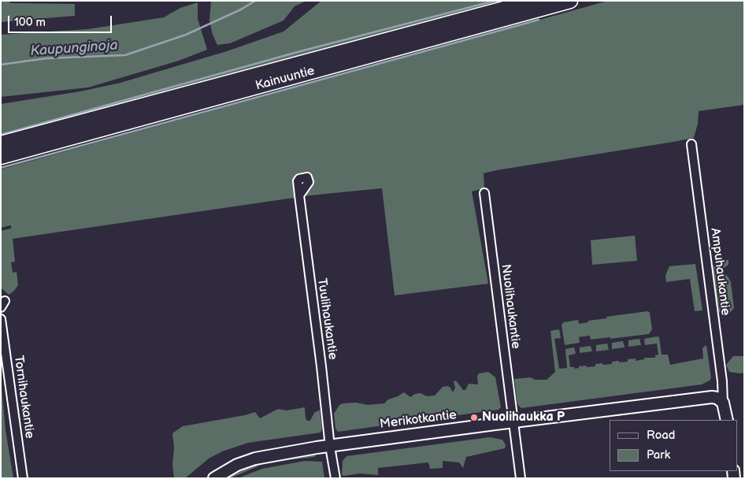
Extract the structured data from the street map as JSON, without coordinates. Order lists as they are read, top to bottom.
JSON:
{
  "streets": {
    "highway": ["Kainuuntie"],
    "street": [
      "Ampuhaukantie",
      "Nuolihaukantie",
      "Tuulihaukantie",
      "Tornihaukantie",
      "Merikotkantie"
    ]
  },
  "crossings": [
    ["Ampuhaukantie", "Merikotkantie"],
    ["Nuolihaukantie", "Merikotkantie"],
    ["Tuulihaukantie", "Merikotkantie"]
  ],
  "water": ["Kaupunginoja"],
  "places": ["Nuolihaukka P"],
  "legend": ["Road", "Park"],
  "scale_bar": "100 m"
}
